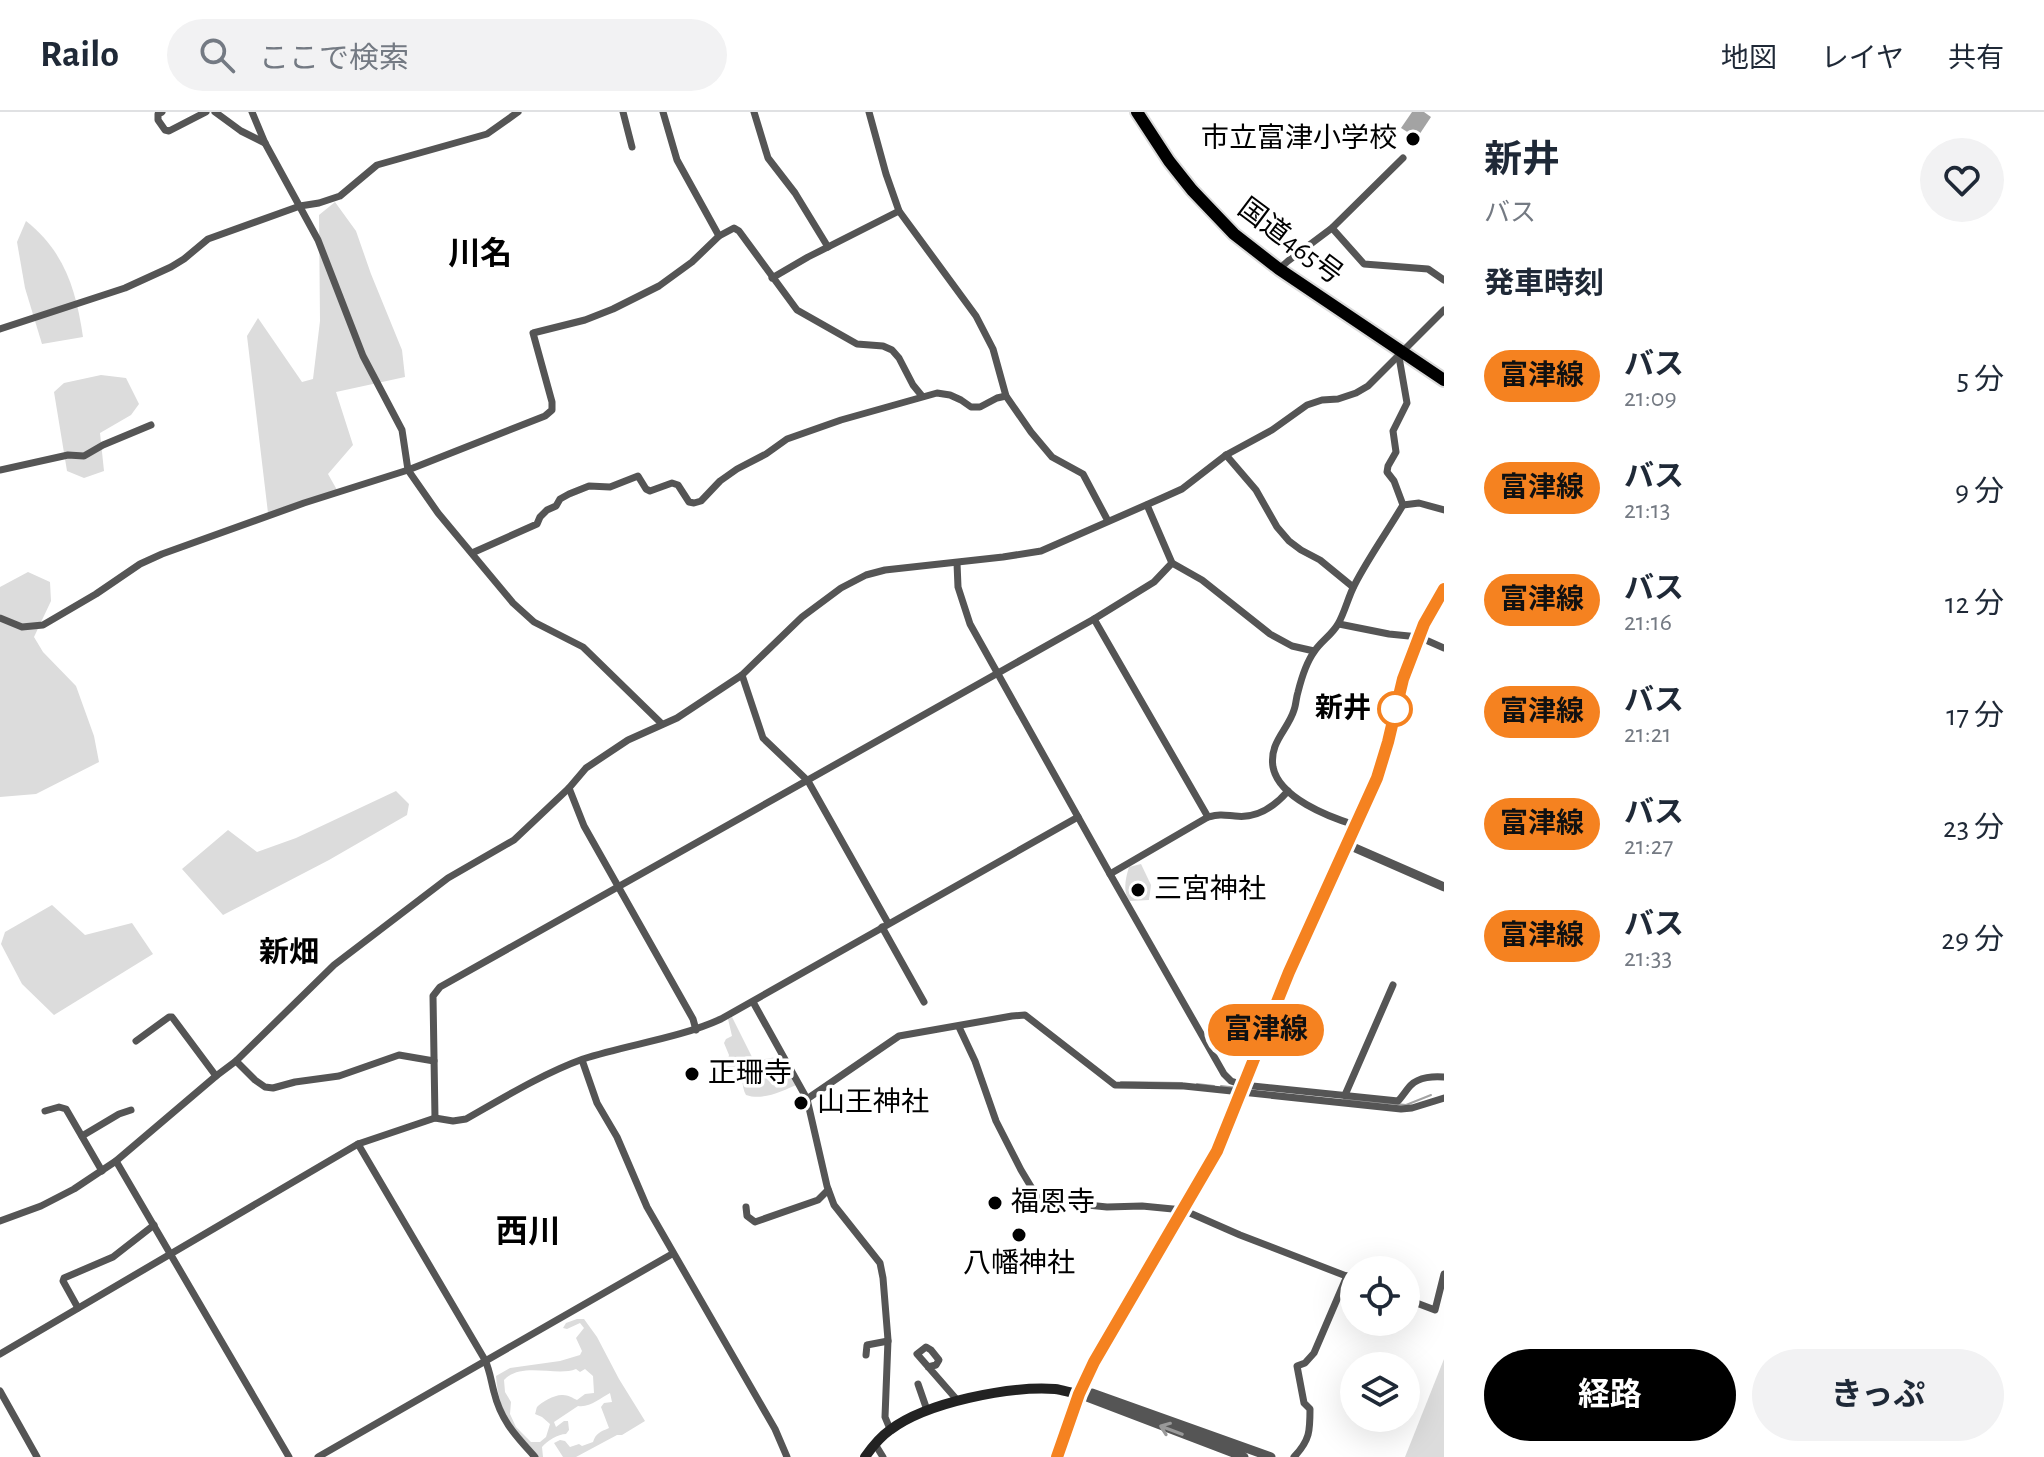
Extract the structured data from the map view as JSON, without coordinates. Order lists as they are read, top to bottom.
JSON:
{
  "streets": {
    "highway": ["国道465号"]
  },
  "districts": ["川名", "新畑", "西川"],
  "places": [
    "市立富津小学校",
    "新井",
    "三宮神社",
    "正珊寺",
    "山王神社",
    "福恩寺",
    "八幡神社"
  ],
  "lines": ["bus line 富津線"],
  "page": {
    "header": "Railo",
    "search": "ここで検索",
    "nav": ["地図", "レイヤ", "共有"],
    "on_map": "富津線",
    "heading": [
      ["新井", "バス"],
      "発車時刻"
    ],
    "list": [
      {
        "mark": "富津線",
        "name": "バス",
        "note": "21:09",
        "value": "5 分"
      },
      {
        "mark": "富津線",
        "name": "バス",
        "note": "21:13",
        "value": "9 分"
      },
      {
        "mark": "富津線",
        "name": "バス",
        "note": "21:16",
        "value": "12 分"
      },
      {
        "mark": "富津線",
        "name": "バス",
        "note": "21:21",
        "value": "17 分"
      },
      {
        "mark": "富津線",
        "name": "バス",
        "note": "21:27",
        "value": "23 分"
      },
      {
        "mark": "富津線",
        "name": "バス",
        "note": "21:33",
        "value": "29 分"
      }
    ],
    "buttons": ["経路", "きっぷ"]
  }
}
